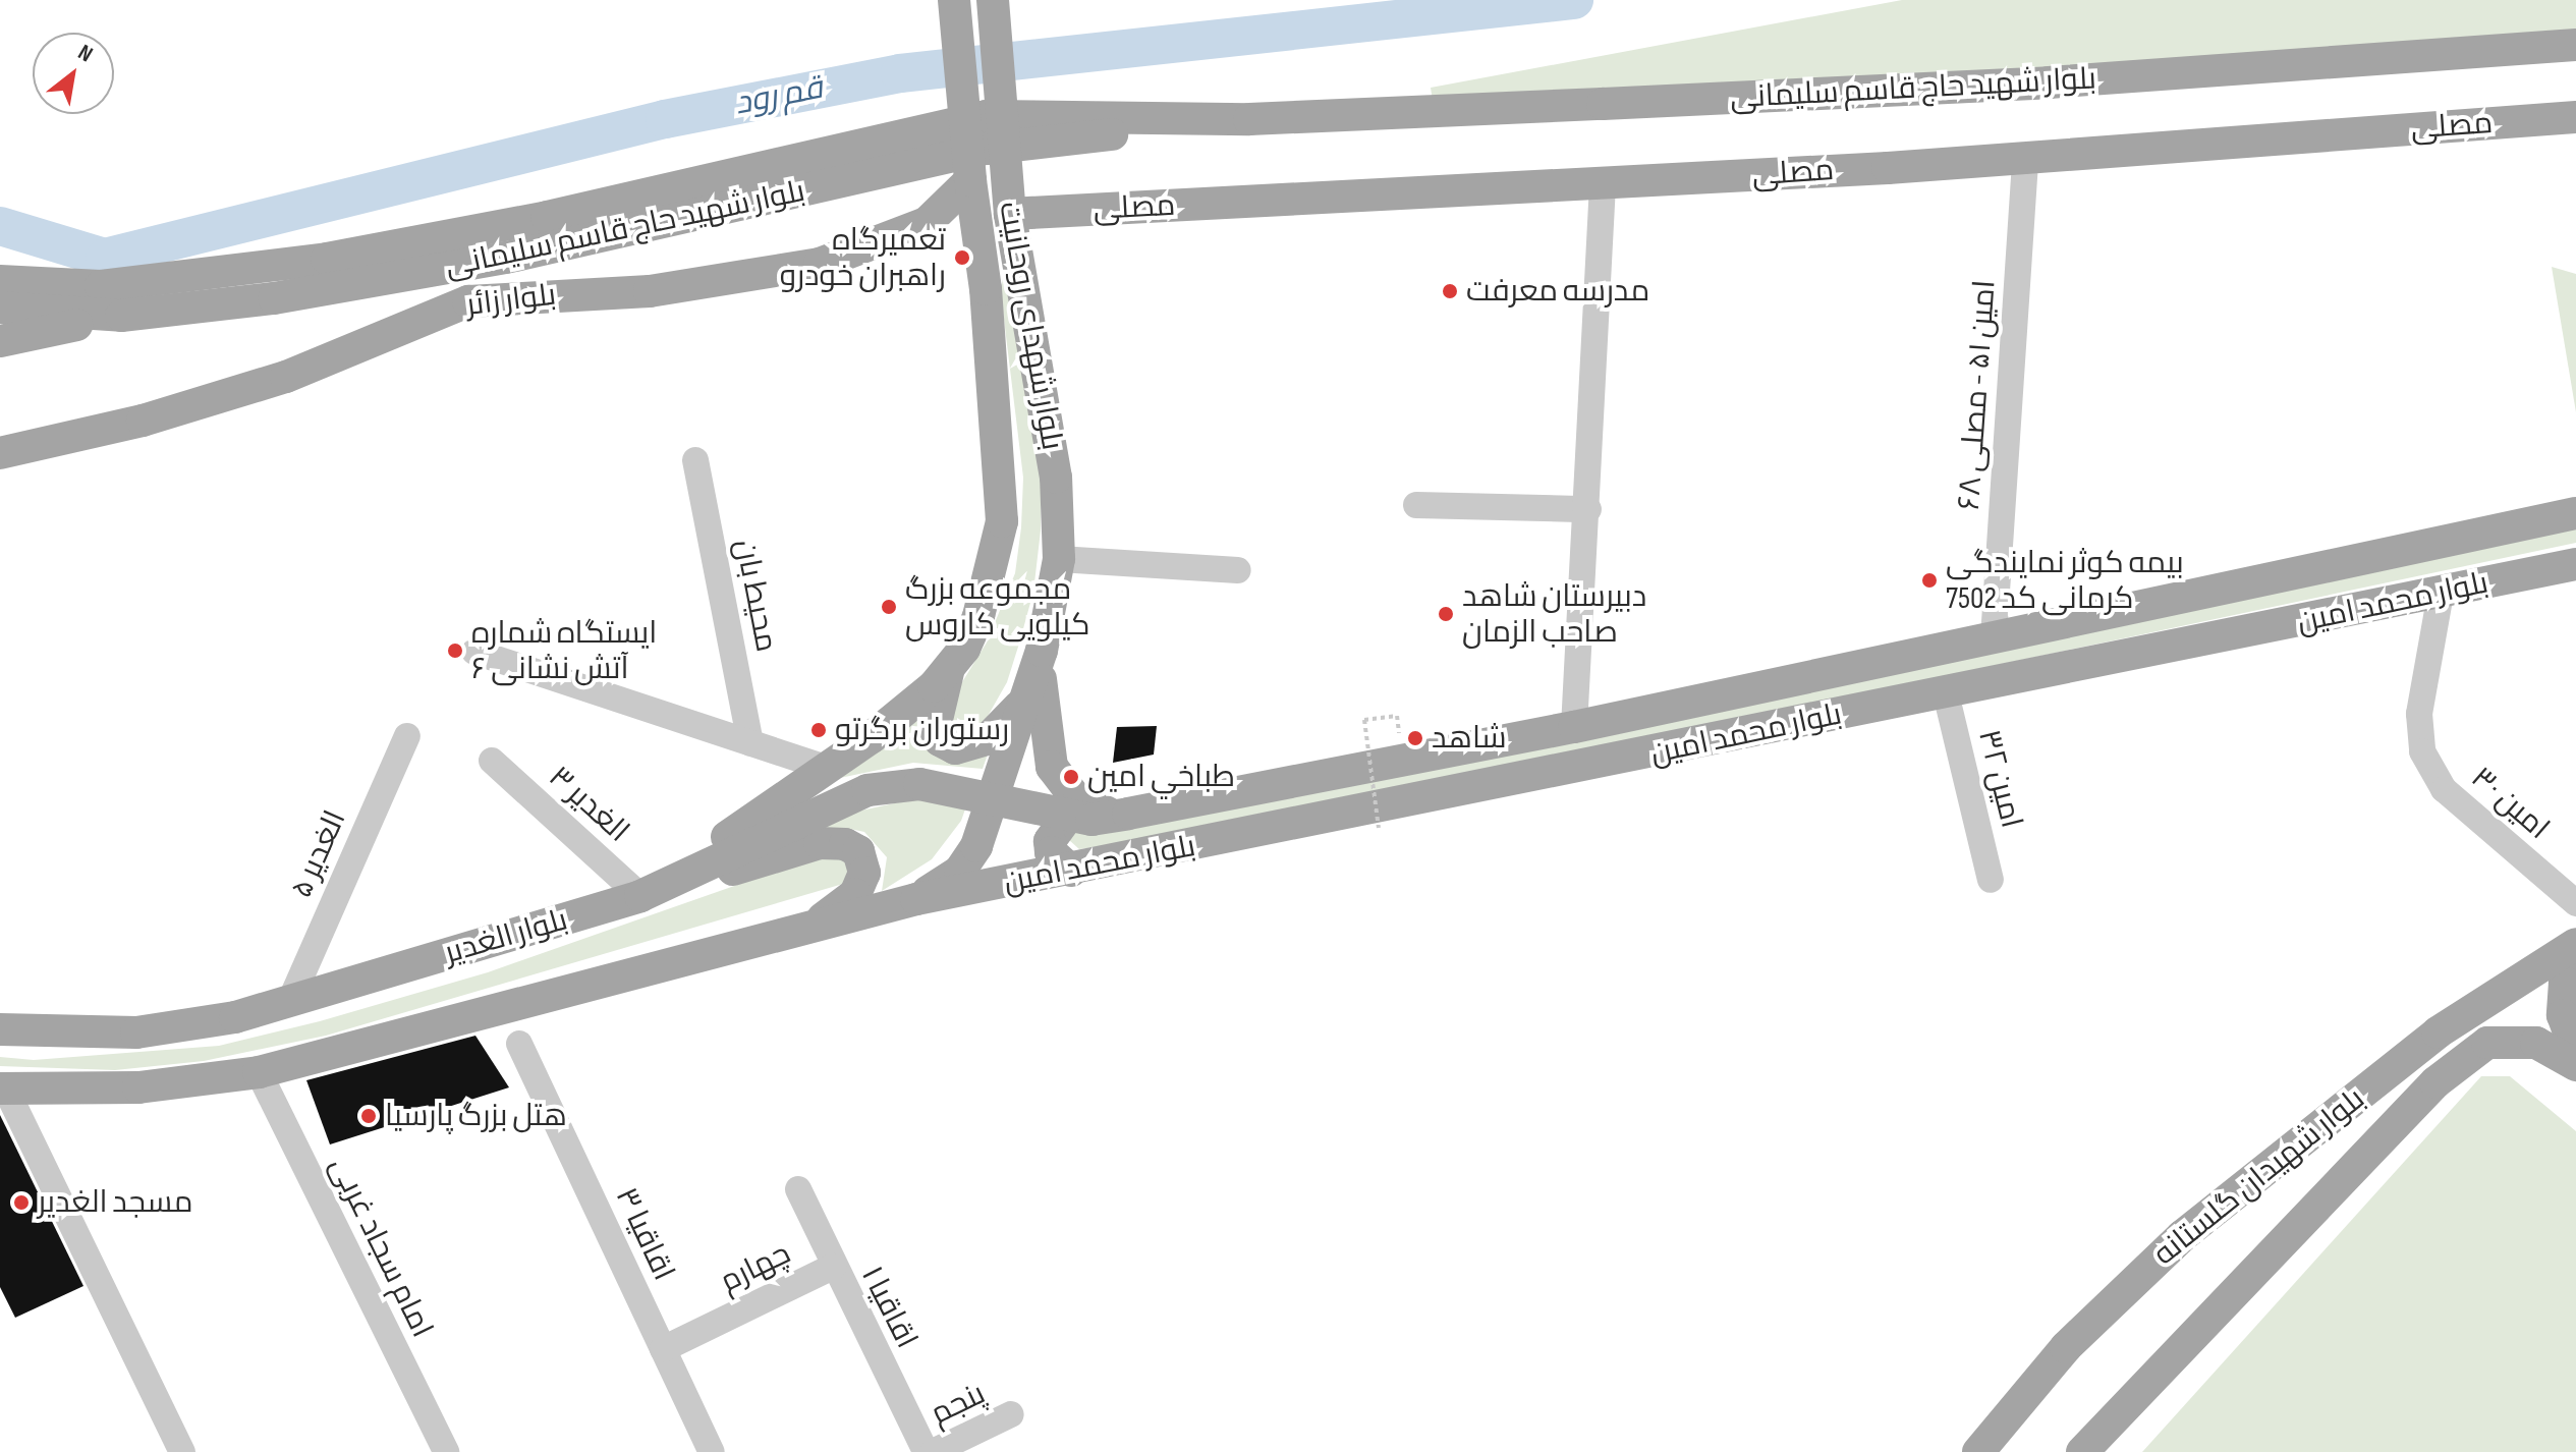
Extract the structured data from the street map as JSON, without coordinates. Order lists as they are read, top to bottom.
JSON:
{
  "streets": {
    "main road": [
      "بلوار شهید حاج قاسم سلیمانی",
      "مصلی",
      "بلوار زائر",
      "بلوار شهدای روحانیت",
      "بلوار محمد امین",
      "بلوار الغدیر",
      "بلوار شهیدان گلستانه"
    ],
    "street": [
      "امین ۵۱ - مصلی ۶۸",
      "محیط بان",
      "امین ۳۲",
      "امین ۳۰",
      "الغدیر ۳",
      "الغدیر ۵",
      "اقاقیا ۳",
      "امام سجاد غربی",
      "چهارم",
      "اقاقیا ۱",
      "پنجم"
    ]
  },
  "crossings": [
    ["مصلی", "بلوار شهدای روحانیت"],
    ["مصلی", "امین ۵۱ - مصلی ۶۸"],
    ["بلوار زائر", "بلوار شهدای روحانیت"],
    ["امین ۵۱ - مصلی ۶۸", "بلوار محمد امین"],
    ["بلوار محمد امین", "امین ۳۲"],
    ["بلوار محمد امین", "امین ۳۰"],
    ["بلوار محمد امین", "بلوار الغدیر"],
    ["الغدیر ۳", "بلوار الغدیر"],
    ["الغدیر ۵", "بلوار الغدیر"],
    ["اقاقیا ۳", "چهارم"],
    ["چهارم", "اقاقیا ۱"]
  ],
  "water": ["قم رود"],
  "places": [
    "تعمیرگاه راهبران خودرو",
    "مدرسه معرفت",
    "بیمه کوثر نمایندگی کرمانی کد 7502",
    "مجموعه بزرگ کیلویی کاروس",
    "دبیرستان شاهد صاحب الزمان",
    "ایستگاه شماره ۶ آتش نشانی",
    "رستوران برگرتو",
    "شاهد",
    "طباخي امين",
    "هتل بزرگ پارسیا",
    "مسجد الغدیر"
  ],
  "north": "top right"
}
